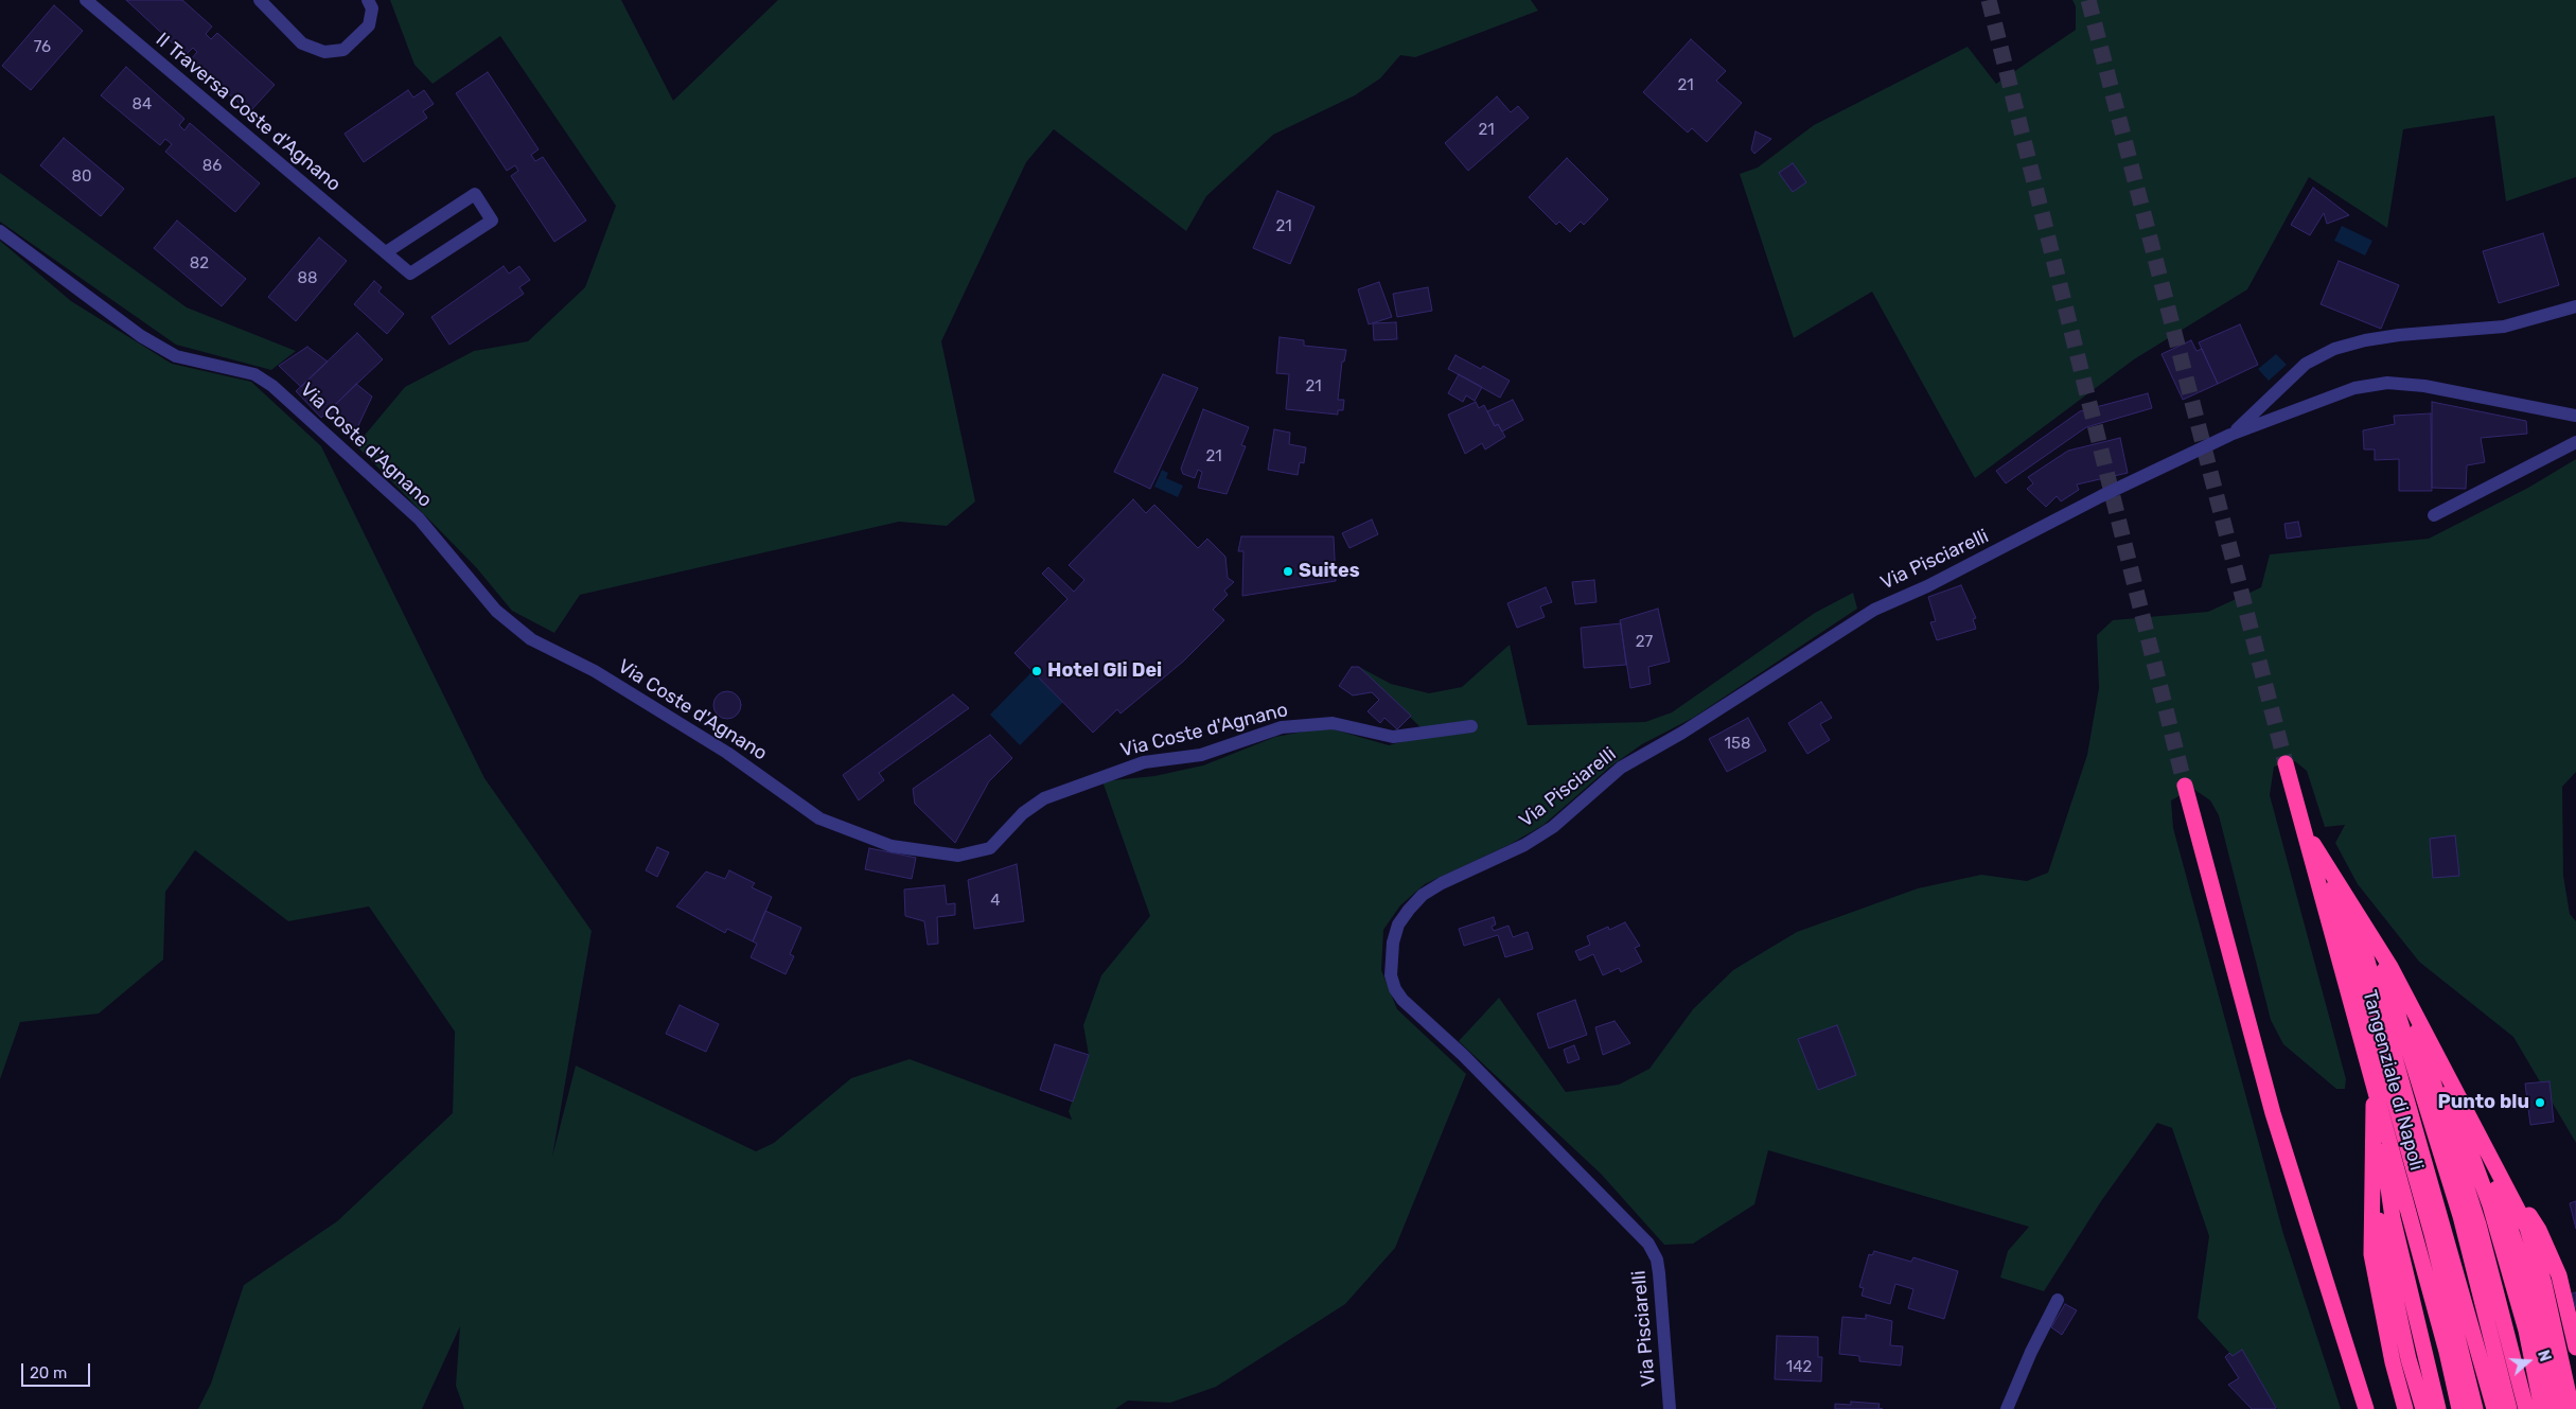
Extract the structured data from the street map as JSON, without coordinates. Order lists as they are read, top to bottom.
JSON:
{
  "streets": {
    "highway": ["Tangenziale di Napoli"],
    "street": ["II Traversa Coste d'Agnano", "Via Coste d'Agnano", "Via Pisciarelli"]
  },
  "places": ["Suites", "Hotel Gli Dei", "Punto blu"],
  "house_numbers": [
    "76",
    "21",
    "84",
    "21",
    "86",
    "80",
    "21",
    "82",
    "88",
    "21",
    "21",
    "27",
    "158",
    "4",
    "142"
  ],
  "scale_bar": "20 m",
  "north": "right"
}
